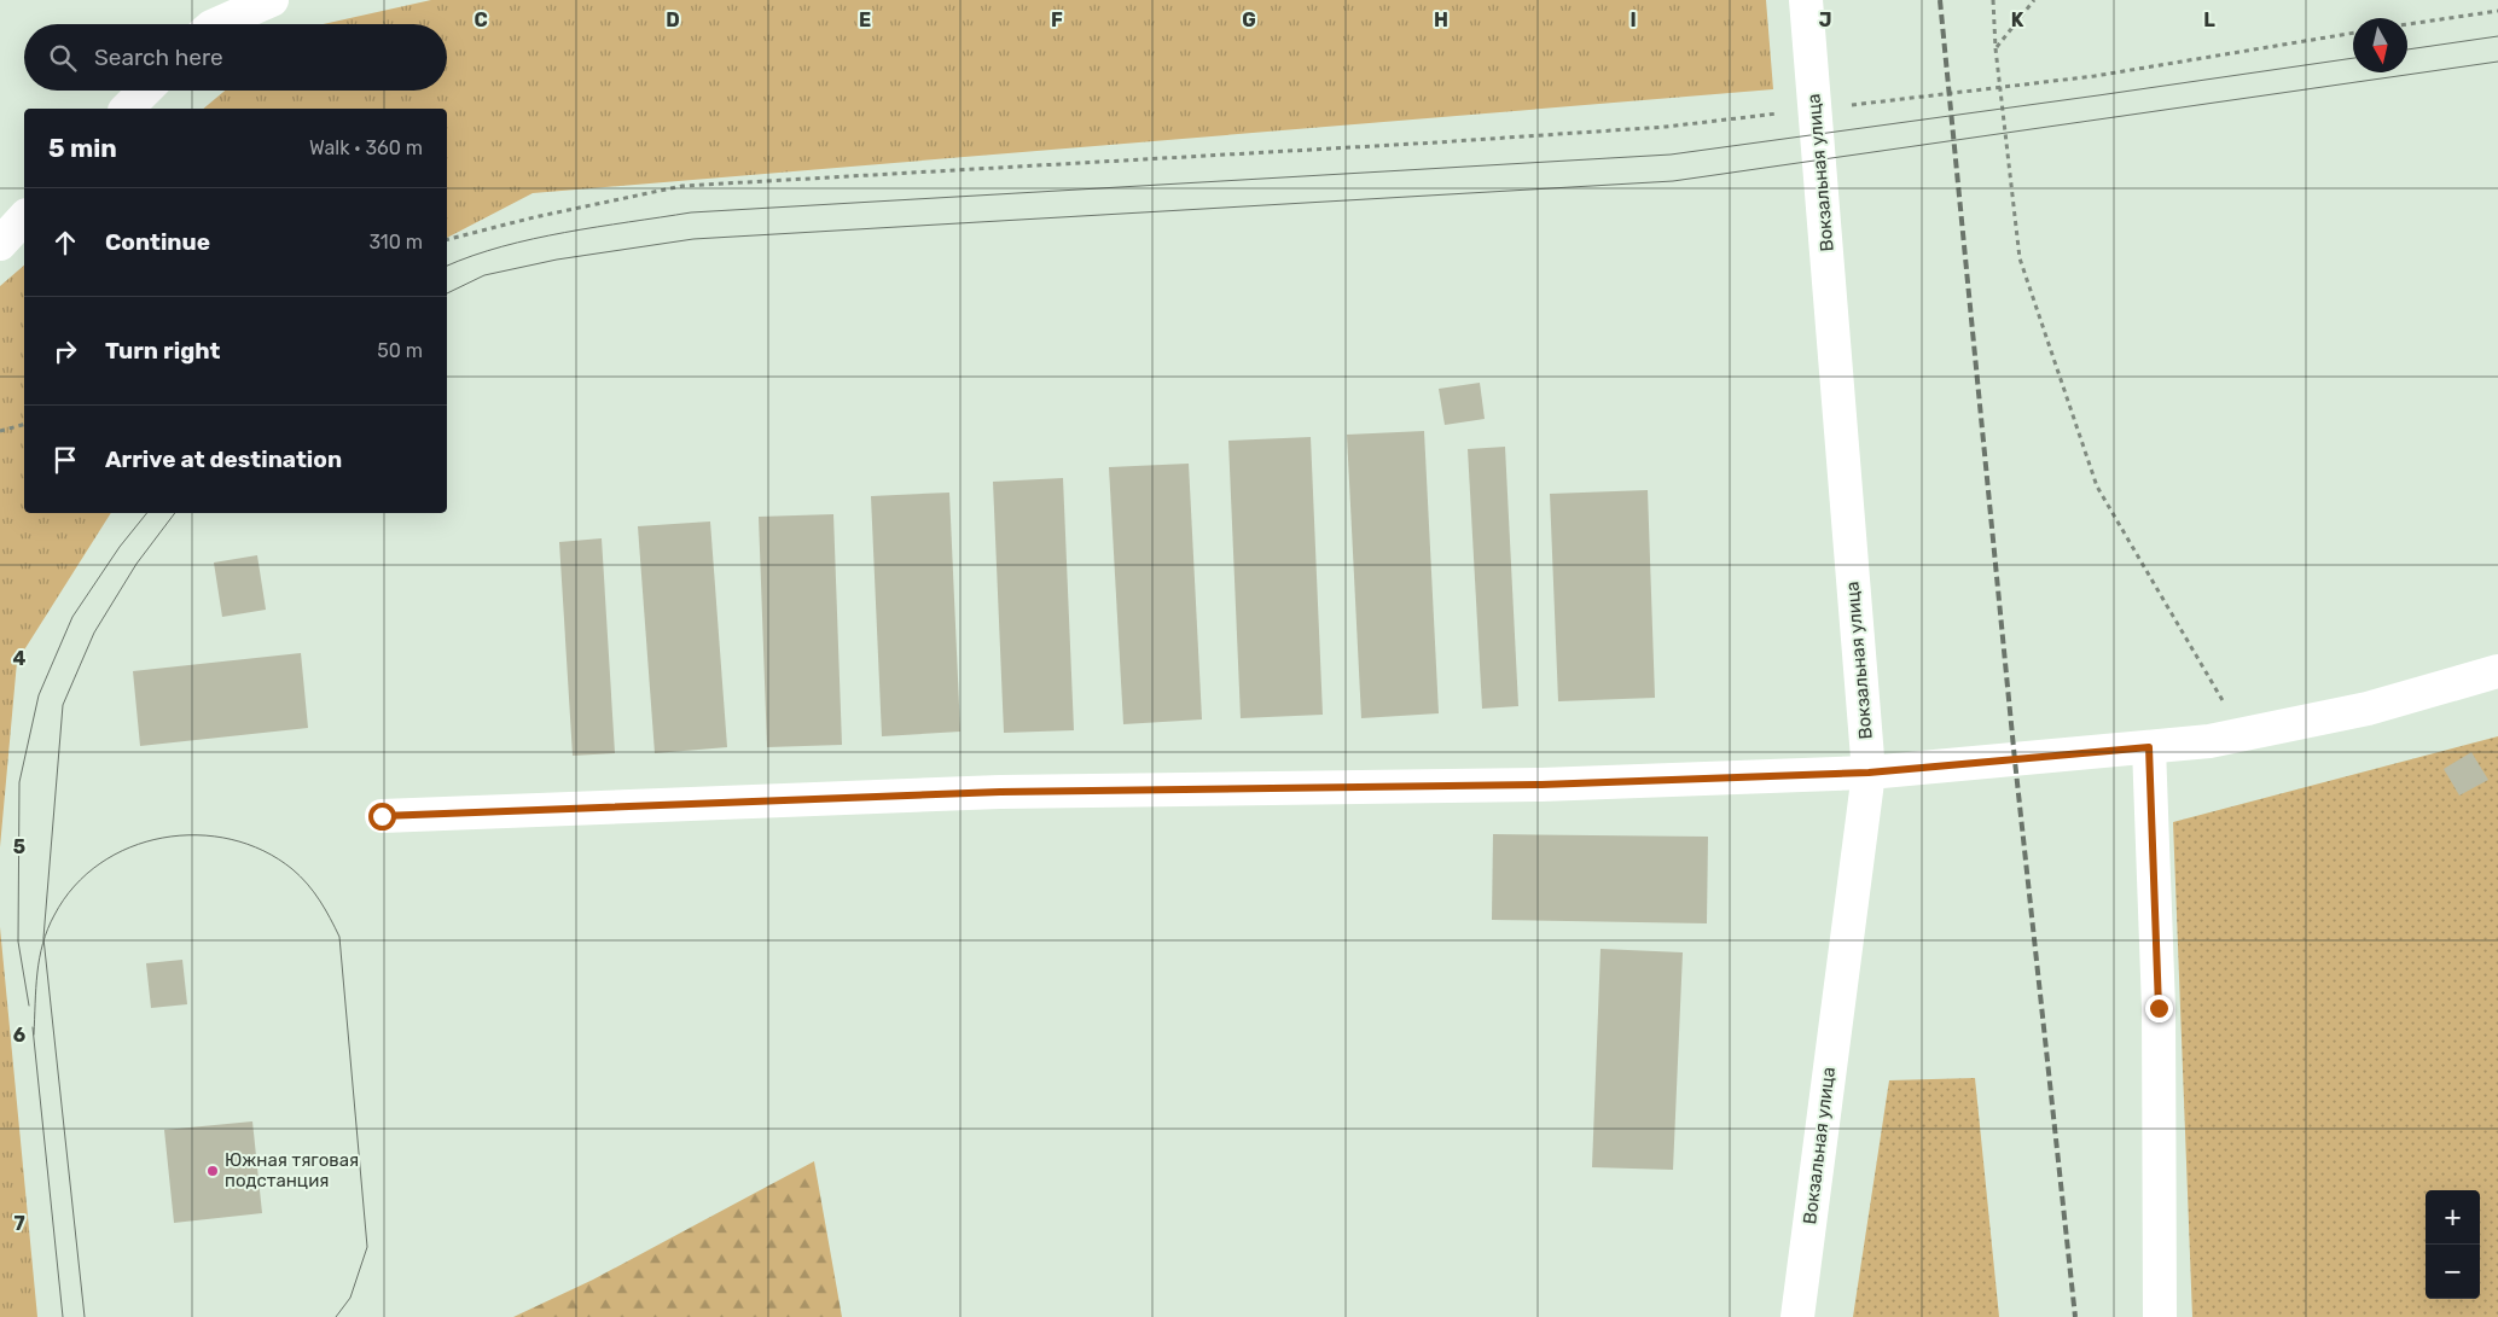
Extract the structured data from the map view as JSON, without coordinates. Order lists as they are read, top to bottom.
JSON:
{
  "streets": {
    "main road": ["Вокзальная улица"]
  },
  "places": ["Южная тяговая подстанция"],
  "north": "bottom",
  "page": {
    "search": "Search here",
    "heading": ["5 min", "Walk · 360 m"],
    "list": [
      ["Continue", "310 m"],
      ["Turn right", "50 m"],
      "Arrive at destination"
    ],
    "map_buttons": ["+", "−"]
  },
  "grid": {
    "columns": [
      "C",
      "D",
      "E",
      "F",
      "G",
      "H",
      "I",
      "J",
      "K",
      "L"
    ],
    "rows": [
      "4",
      "5",
      "6",
      "7"
    ]
  }
}
